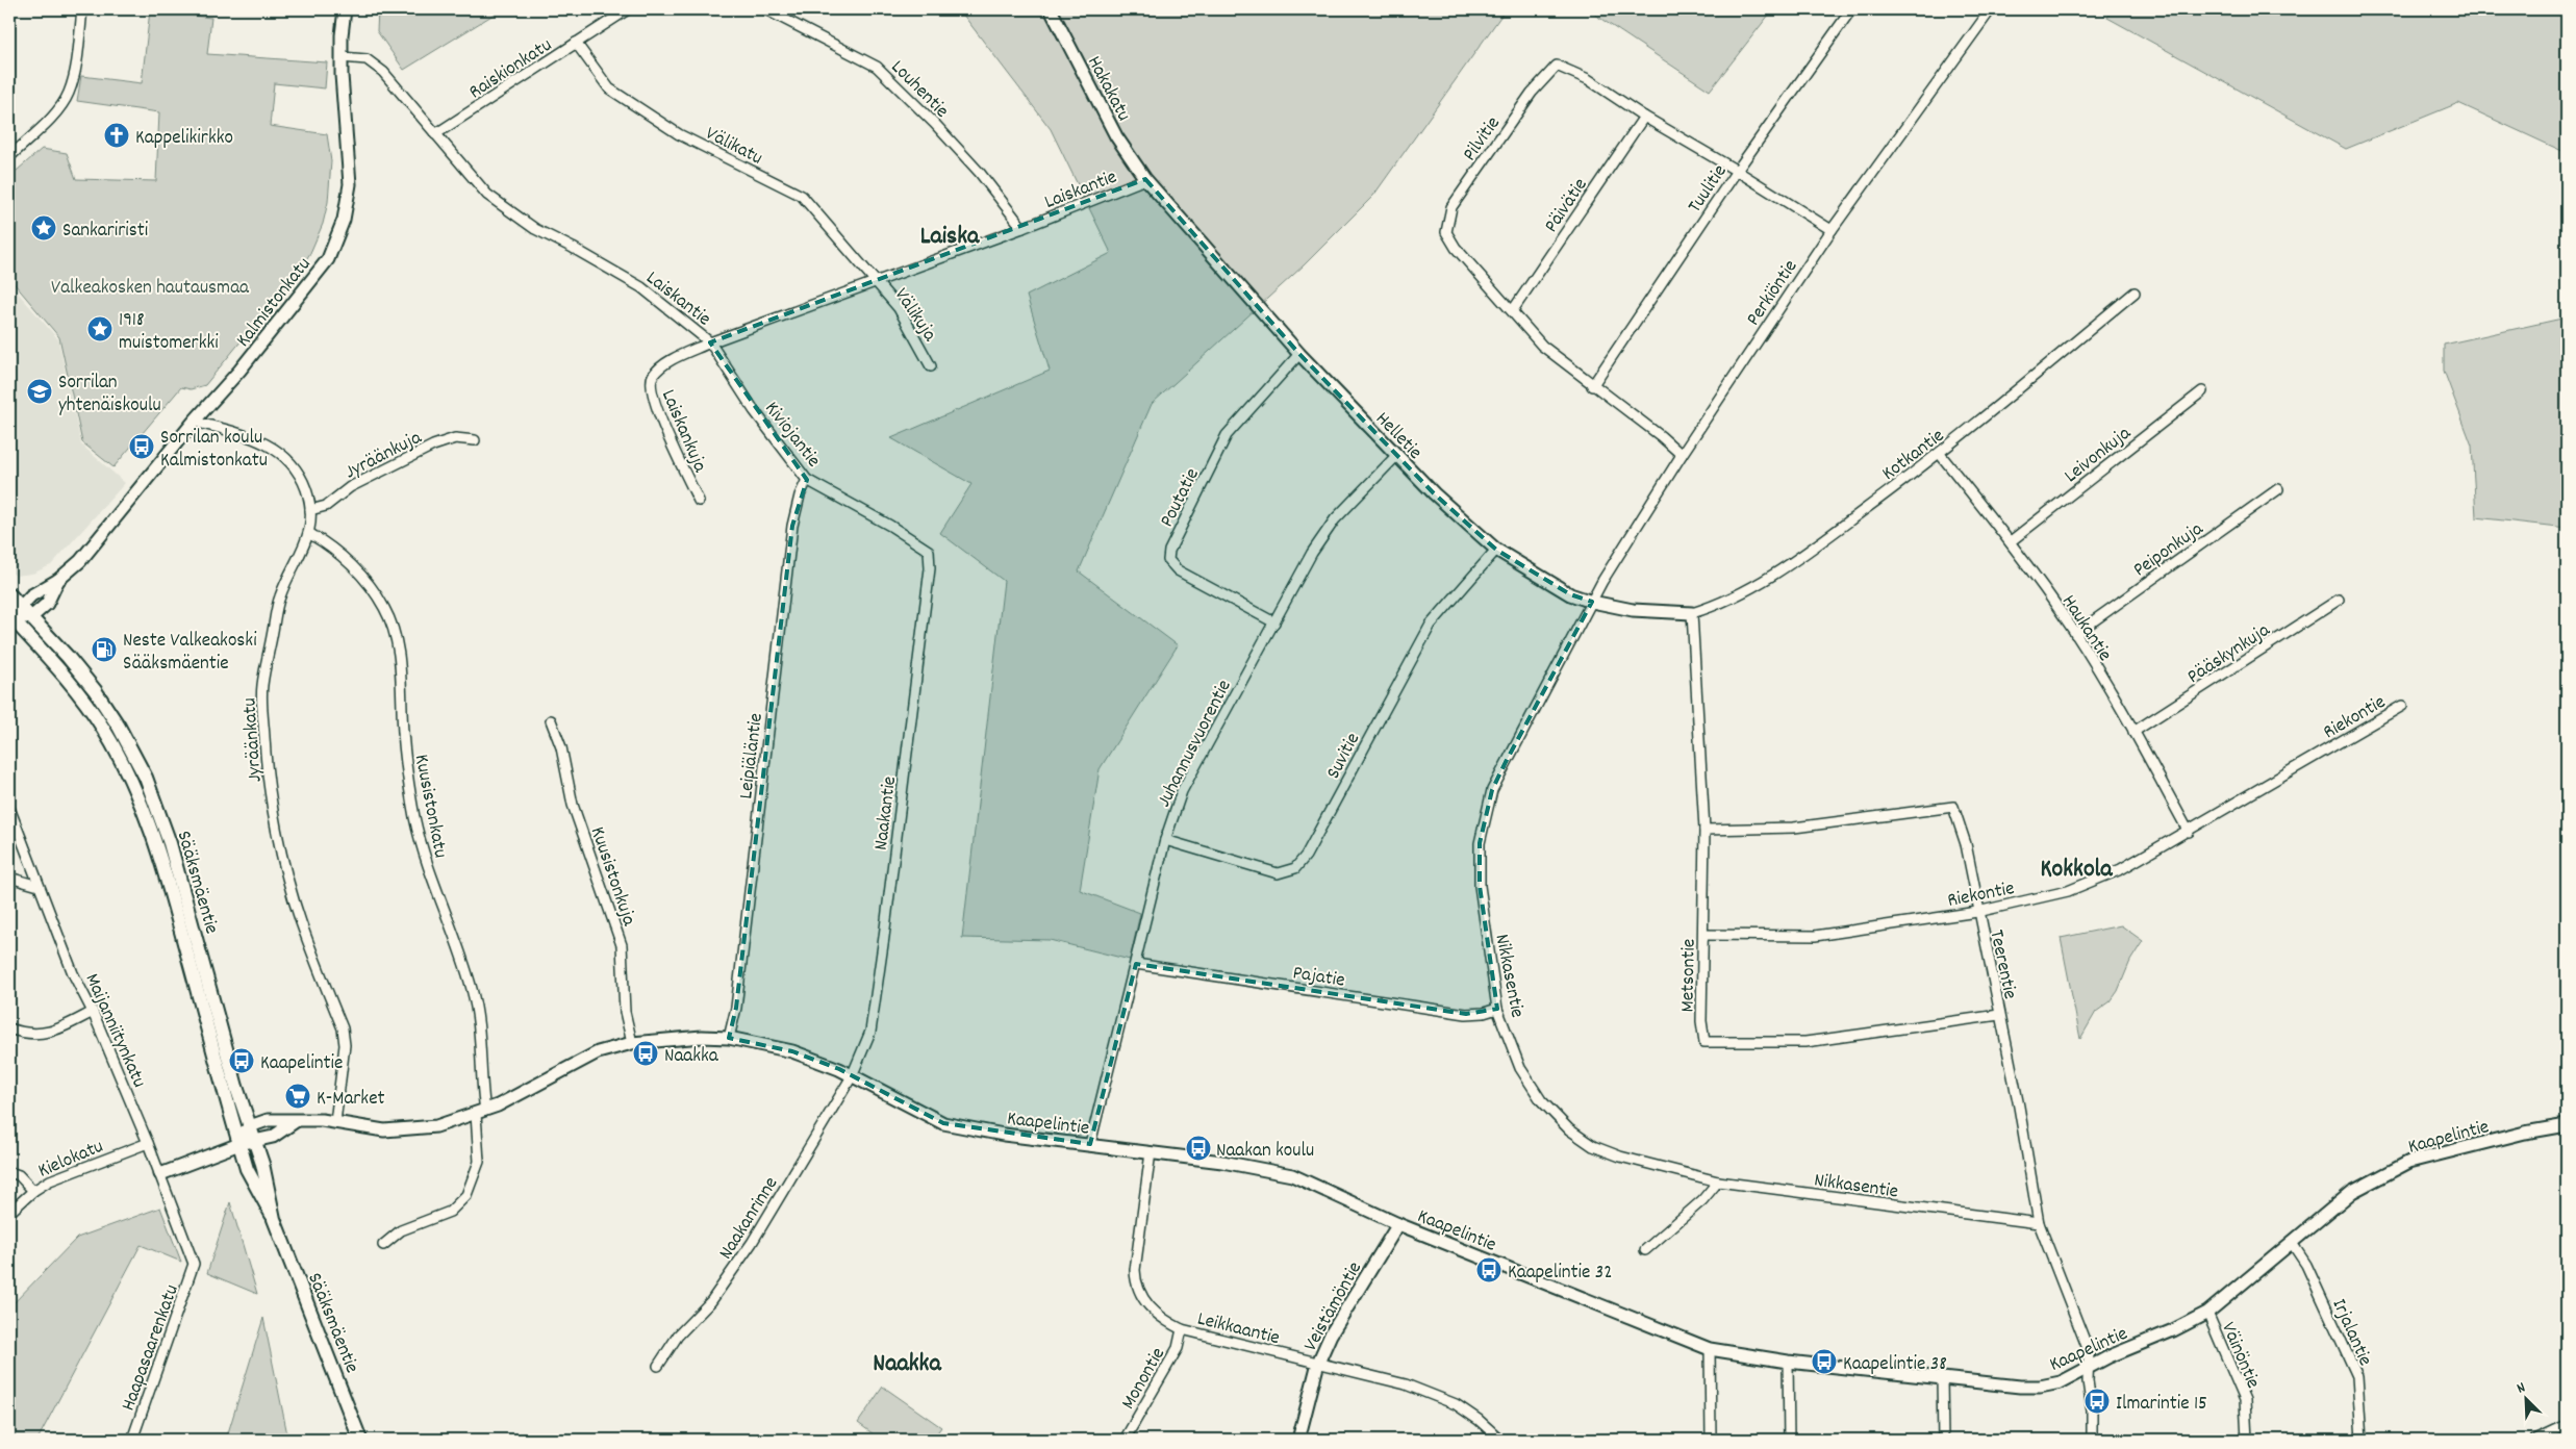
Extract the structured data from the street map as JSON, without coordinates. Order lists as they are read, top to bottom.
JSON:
{
  "streets": {
    "main road": ["Sääksmäentie"],
    "street": [
      "Raiskionkatu",
      "Louhentie",
      "Hakakatu",
      "Pilvitie",
      "Välikatu",
      "Laiskantie",
      "Tuulitie",
      "Päivätie",
      "Perkiöntie",
      "Kalmistonkatu",
      "Välikuja",
      "Laiskankuja",
      "Kiviojantie",
      "Helletie",
      "Jyräänkuja",
      "Kotkantie",
      "Leivonkuja",
      "Poutatie",
      "Peiponkuja",
      "Haukantie",
      "Pääskynkuja",
      "Riekontie",
      "Jyräänkatu",
      "Juhannusvuorentie",
      "Suvitie",
      "Leipiäläntie",
      "Kuusistonkatu",
      "Naakantie",
      "Kuusistonkuja",
      "Teerentie",
      "Pajatie",
      "Nikkasentie",
      "Metsontie",
      "Maijanniitynkatu",
      "Kaapelintie",
      "Kielokatu",
      "Naakanrinne",
      "Veistämöntie",
      "Leikkaantie",
      "Irjalantie",
      "Haapasaarenkatu",
      "Väinöntie",
      "Monontie"
    ]
  },
  "crossings": [
    ["Raiskionkatu", "Välikatu"],
    ["Raiskionkatu", "Laiskantie"],
    ["Louhentie", "Laiskantie"],
    ["Hakakatu", "Laiskantie"],
    ["Hakakatu", "Helletie"],
    ["Pilvitie", "Tuulitie"],
    ["Pilvitie", "Päivätie"],
    ["Pilvitie", "Perkiöntie"],
    ["Välikatu", "Laiskantie"],
    ["Välikatu", "Välikuja"],
    ["Laiskantie", "Kalmistonkatu"],
    ["Laiskantie", "Välikuja"],
    ["Laiskantie", "Laiskankuja"],
    ["Laiskantie", "Kiviojantie"],
    ["Laiskantie", "Helletie"],
    ["Perkiöntie", "Helletie"],
    ["Perkiöntie", "Nikkasentie"],
    ["Kalmistonkatu", "Jyräänkatu"],
    ["Kalmistonkatu", "Sääksmäentie"],
    ["Laiskankuja", "Kiviojantie"],
    ["Kiviojantie", "Leipiäläntie"],
    ["Kiviojantie", "Naakantie"],
    ["Helletie", "Kotkantie"],
    ["Helletie", "Poutatie"],
    ["Helletie", "Juhannusvuorentie"],
    ["Helletie", "Suvitie"],
    ["Helletie", "Nikkasentie"],
    ["Helletie", "Metsontie"],
    ["Jyräänkuja", "Jyräänkatu"],
    ["Kotkantie", "Haukantie"],
    ["Kotkantie", "Metsontie"],
    ["Leivonkuja", "Haukantie"],
    ["Poutatie", "Juhannusvuorentie"],
    ["Peiponkuja", "Haukantie"],
    ["Haukantie", "Pääskynkuja"],
    ["Haukantie", "Riekontie"],
    ["Riekontie", "Teerentie"],
    ["Riekontie", "Metsontie"],
    ["Jyräänkatu", "Kuusistonkatu"],
    ["Jyräänkatu", "Kaapelintie"],
    ["Juhannusvuorentie", "Suvitie"],
    ["Juhannusvuorentie", "Pajatie"],
    ["Juhannusvuorentie", "Kaapelintie"],
    ["Leipiäläntie", "Kaapelintie"],
    ["Kuusistonkatu", "Kaapelintie"],
    ["Naakantie", "Kaapelintie"],
    ["Naakantie", "Naakanrinne"],
    ["Kuusistonkuja", "Kaapelintie"],
    ["Sääksmäentie", "Kaapelintie"],
    ["Teerentie", "Nikkasentie"],
    ["Teerentie", "Metsontie"],
    ["Teerentie", "Kaapelintie"],
    ["Pajatie", "Nikkasentie"],
    ["Maijanniitynkatu", "Kielokatu"],
    ["Maijanniitynkatu", "Haapasaarenkatu"],
    ["Kaapelintie", "Naakanrinne"],
    ["Kaapelintie", "Veistämöntie"],
    ["Kaapelintie", "Leikkaantie"],
    ["Kaapelintie", "Irjalantie"],
    ["Kaapelintie", "Väinöntie"],
    ["Veistämöntie", "Leikkaantie"],
    ["Leikkaantie", "Monontie"]
  ],
  "districts": ["Laiska", "Kokkola", "Naakka"],
  "parks": ["Valkeakosken hautausmaa"],
  "places": {
    "church": ["Kappelikirkko"],
    "place": ["Sankariristi", "1918 muistomerkki"],
    "school or university": ["Sorrilan yhtenäiskoulu"],
    "bus stop": [
      "Sorrilan koulu Kalmistonkatu",
      "Naakka",
      "Kaapelintie",
      "Naakan koulu",
      "Kaapelintie 32",
      "Kaapelintie 38",
      "Ilmarintie 15"
    ],
    "fuel station": ["Neste Valkeakoski Sääksmäentie"],
    "supermarket": ["K-Market"]
  },
  "north": "top left"
}
